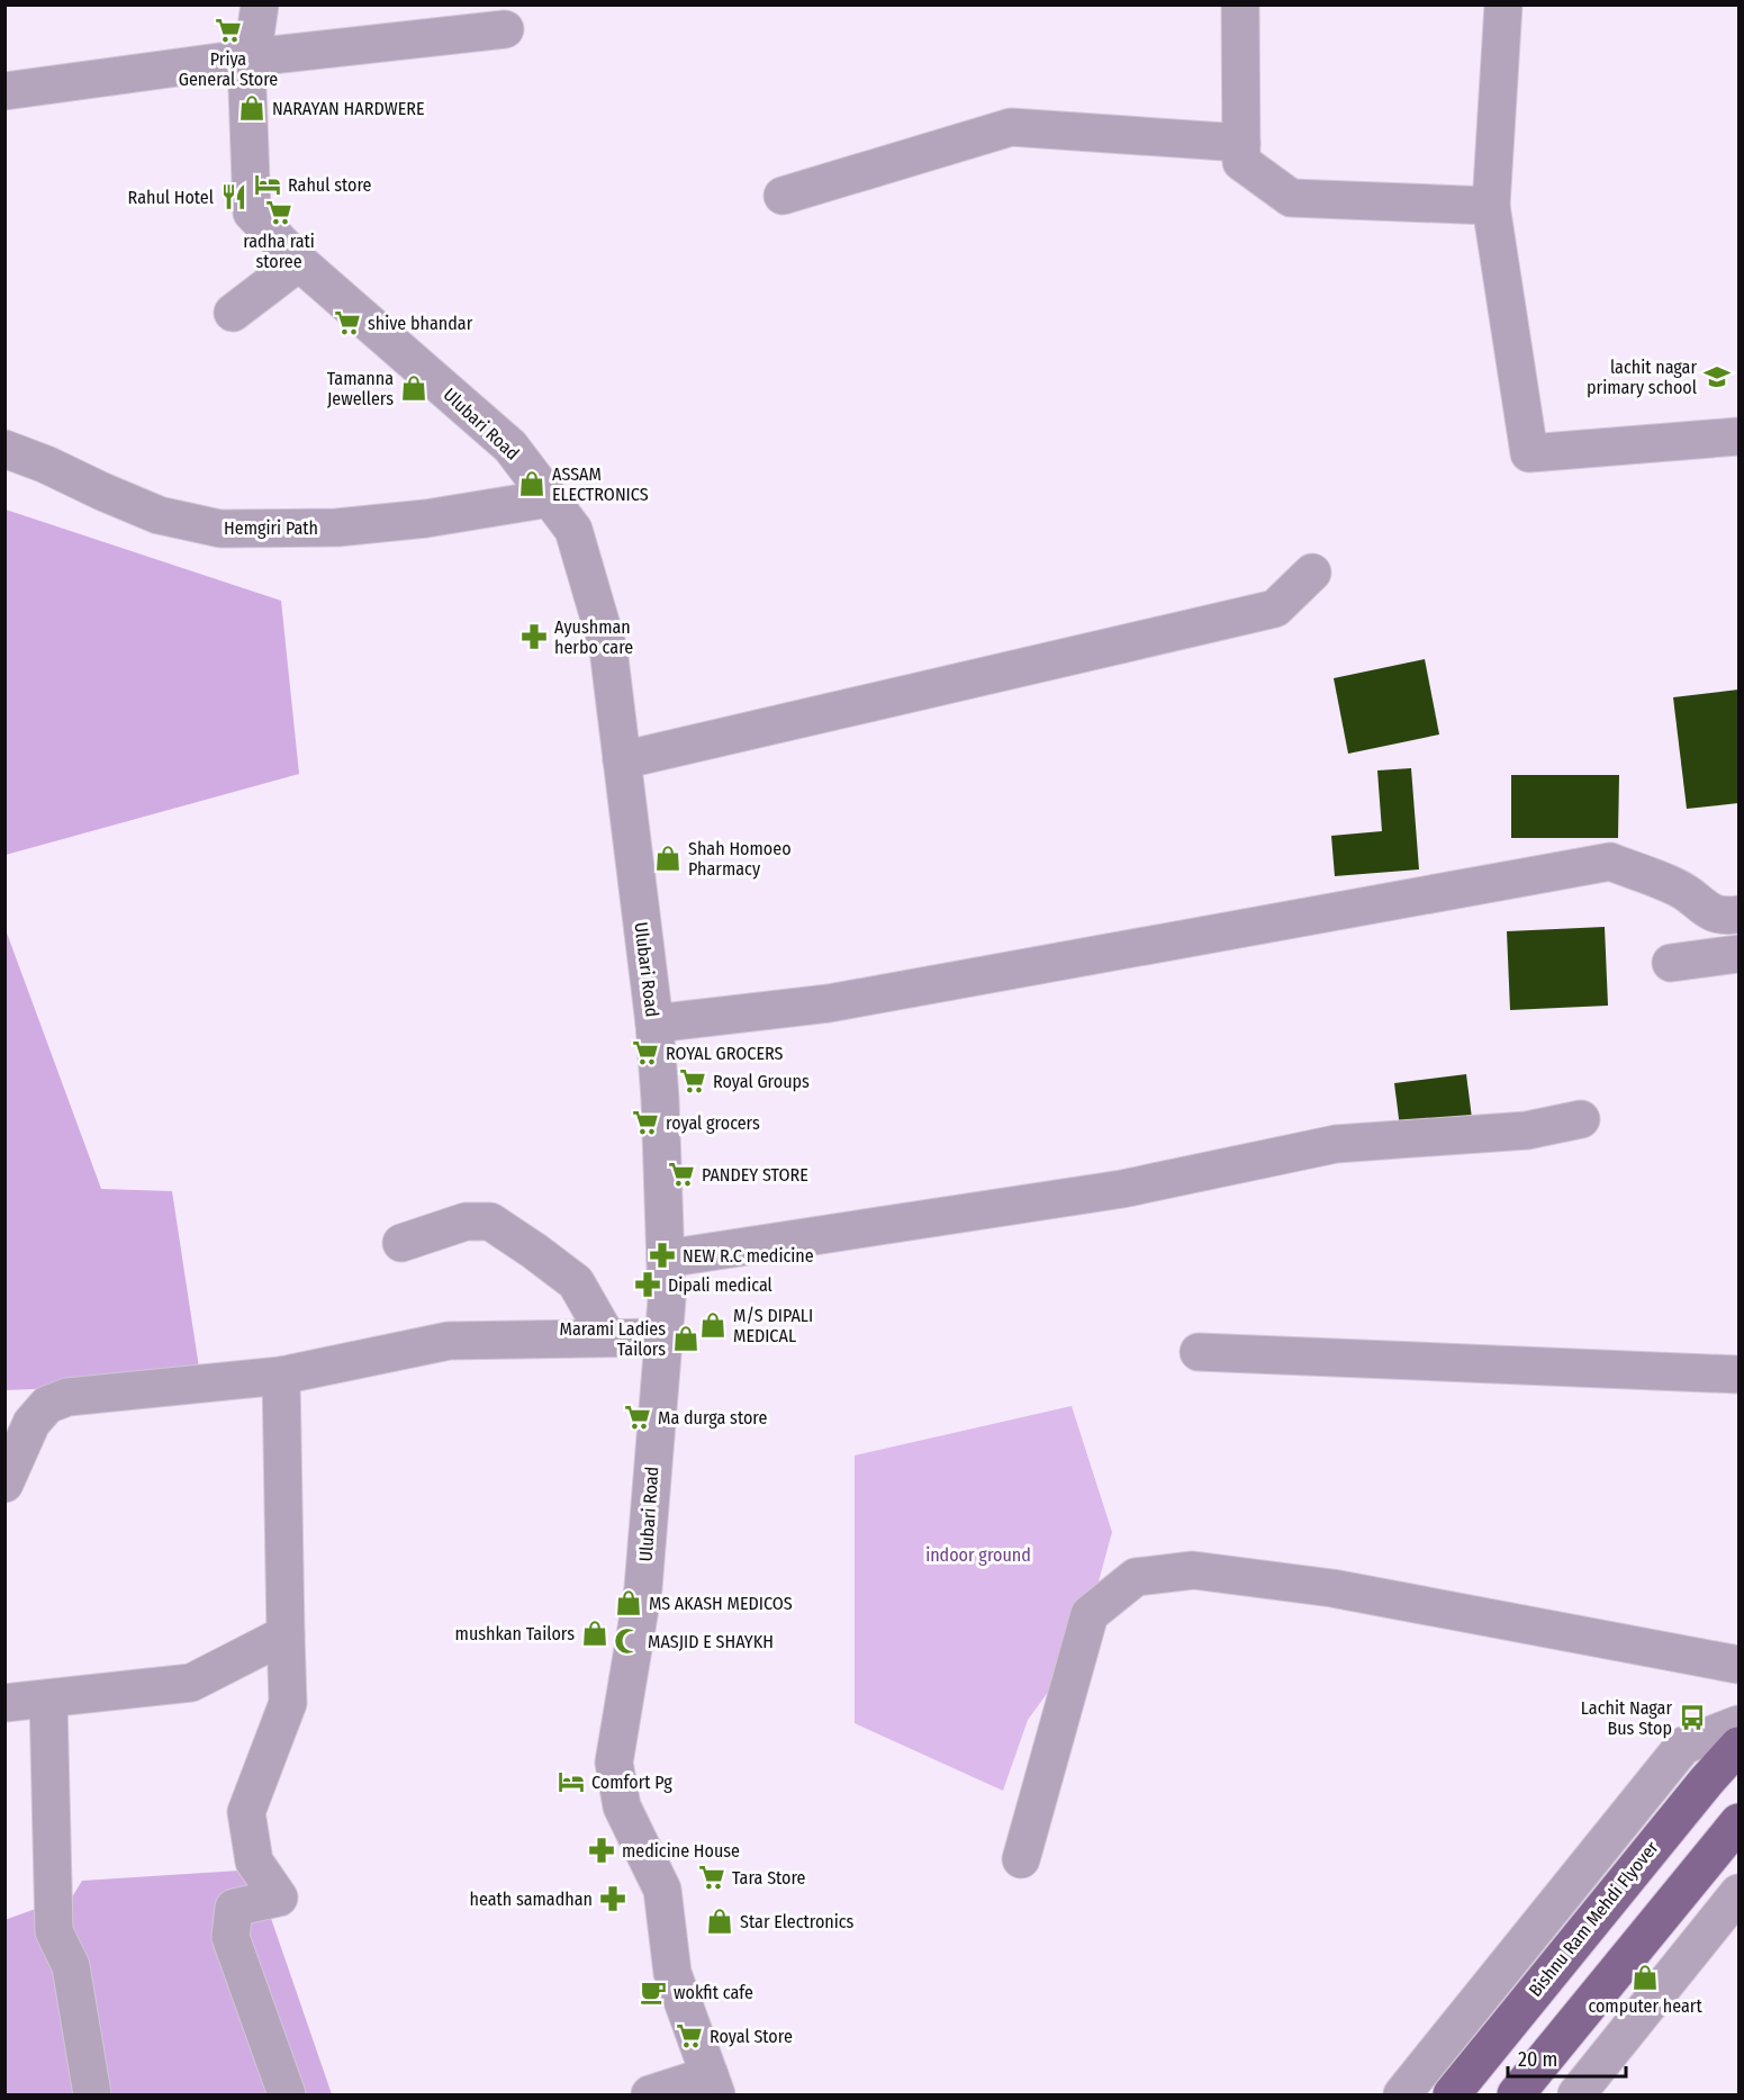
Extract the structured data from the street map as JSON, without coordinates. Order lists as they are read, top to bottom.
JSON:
{
  "streets": {
    "main road": ["Bishnu Ram Mehdi Flyover"],
    "street": ["Ulubari Road", "Hemgiri Path"]
  },
  "crossings": [
    ["Ulubari Road", "Hemgiri Path"]
  ],
  "parks": ["indoor ground"],
  "places": {
    "supermarket": [
      "Priya General Store",
      "radha rati storee",
      "shive bhandar",
      "ROYAL GROCERS",
      "Royal Groups",
      "royal grocers",
      "PANDEY STORE",
      "Ma durga store",
      "Tara Store",
      "Royal Store"
    ],
    "shop": [
      "NARAYAN HARDWERE",
      "Tamanna Jewellers",
      "ASSAM ELECTRONICS",
      "Shah Homoeo Pharmacy",
      "M/S DIPALI MEDICAL",
      "Marami Ladies Tailors",
      "MS AKASH MEDICOS",
      "mushkan Tailors",
      "Star Electronics",
      "computer heart"
    ],
    "hotel": ["Rahul store", "Comfort Pg"],
    "restaurant": ["Rahul Hotel"],
    "school or university": ["lachit nagar primary school"],
    "pharmacy": [
      "Ayushman herbo care",
      "NEW R.C medicine",
      "Dipali medical",
      "medicine House",
      "heath samadhan"
    ],
    "mosque": ["MASJID E SHAYKH"],
    "bus stop": ["Lachit Nagar Bus Stop"],
    "cafe": ["wokfit cafe"]
  },
  "scale_bar": "20 m"
}
